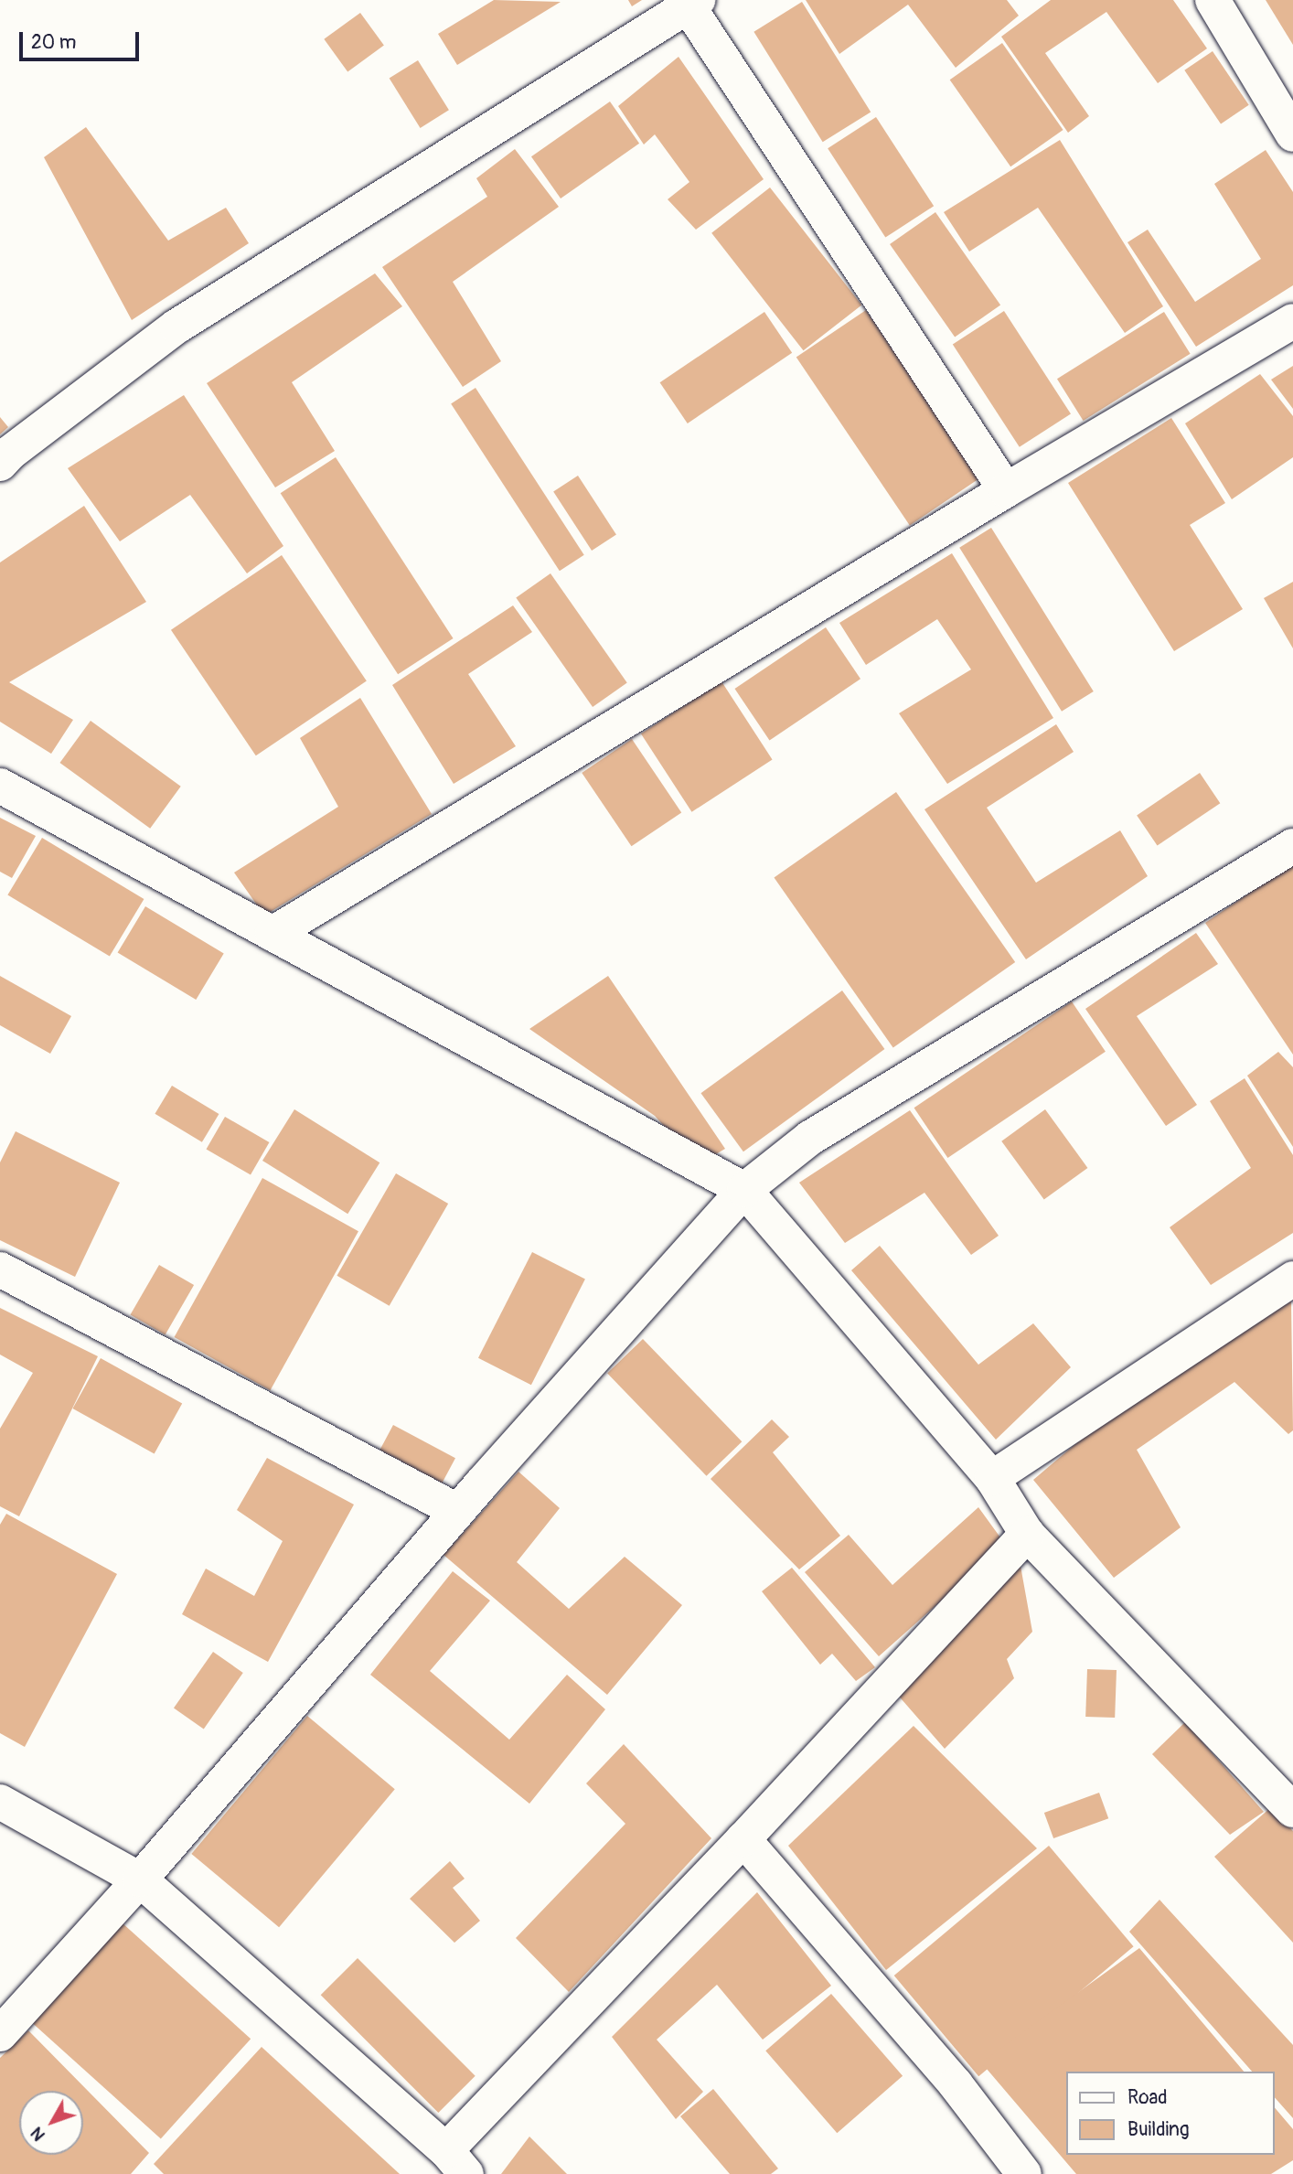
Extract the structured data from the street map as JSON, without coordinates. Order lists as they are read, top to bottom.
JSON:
{
  "legend": ["Road", "Building"],
  "scale_bar": "20 m",
  "north": "bottom left"
}
